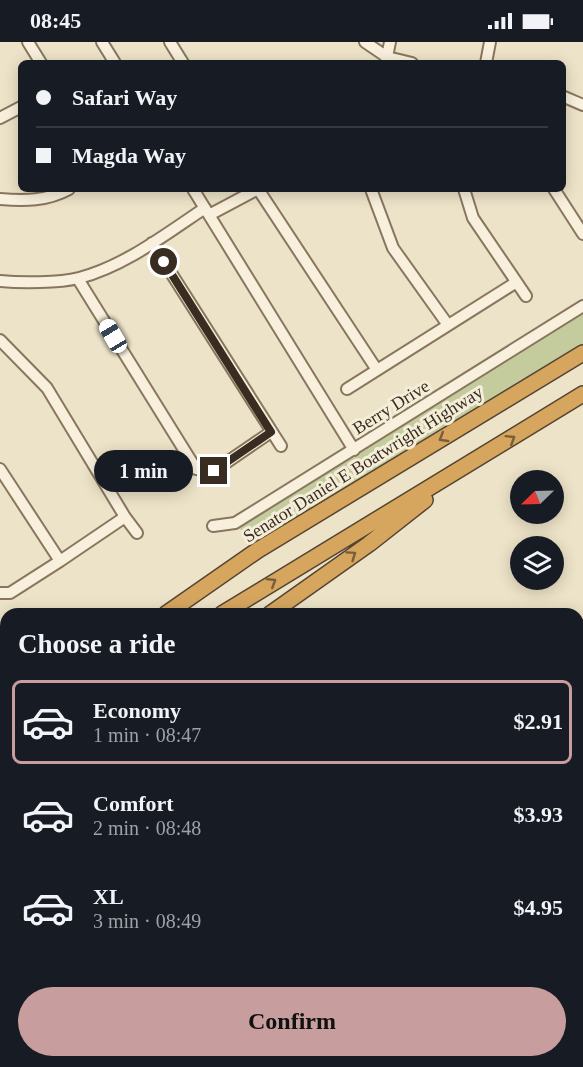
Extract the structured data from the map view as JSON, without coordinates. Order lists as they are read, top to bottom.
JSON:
{
  "streets": {
    "highway": ["Senator Daniel E Boatwright Highway"],
    "street": ["Berry Drive"]
  },
  "north": "bottom left",
  "page": {
    "status": "08:45",
    "banner": ["Safari Way", "Magda Way"],
    "bubble": "1 min",
    "heading": "Choose a ride",
    "list": [
      {
        "name": "Economy",
        "note": "1 min · 08:47",
        "value": "$2.91"
      },
      {
        "name": "Comfort",
        "note": "2 min · 08:48",
        "value": "$3.93"
      },
      {
        "name": "XL",
        "note": "3 min · 08:49",
        "value": "$4.95"
      }
    ],
    "buttons": "Confirm"
  }
}
